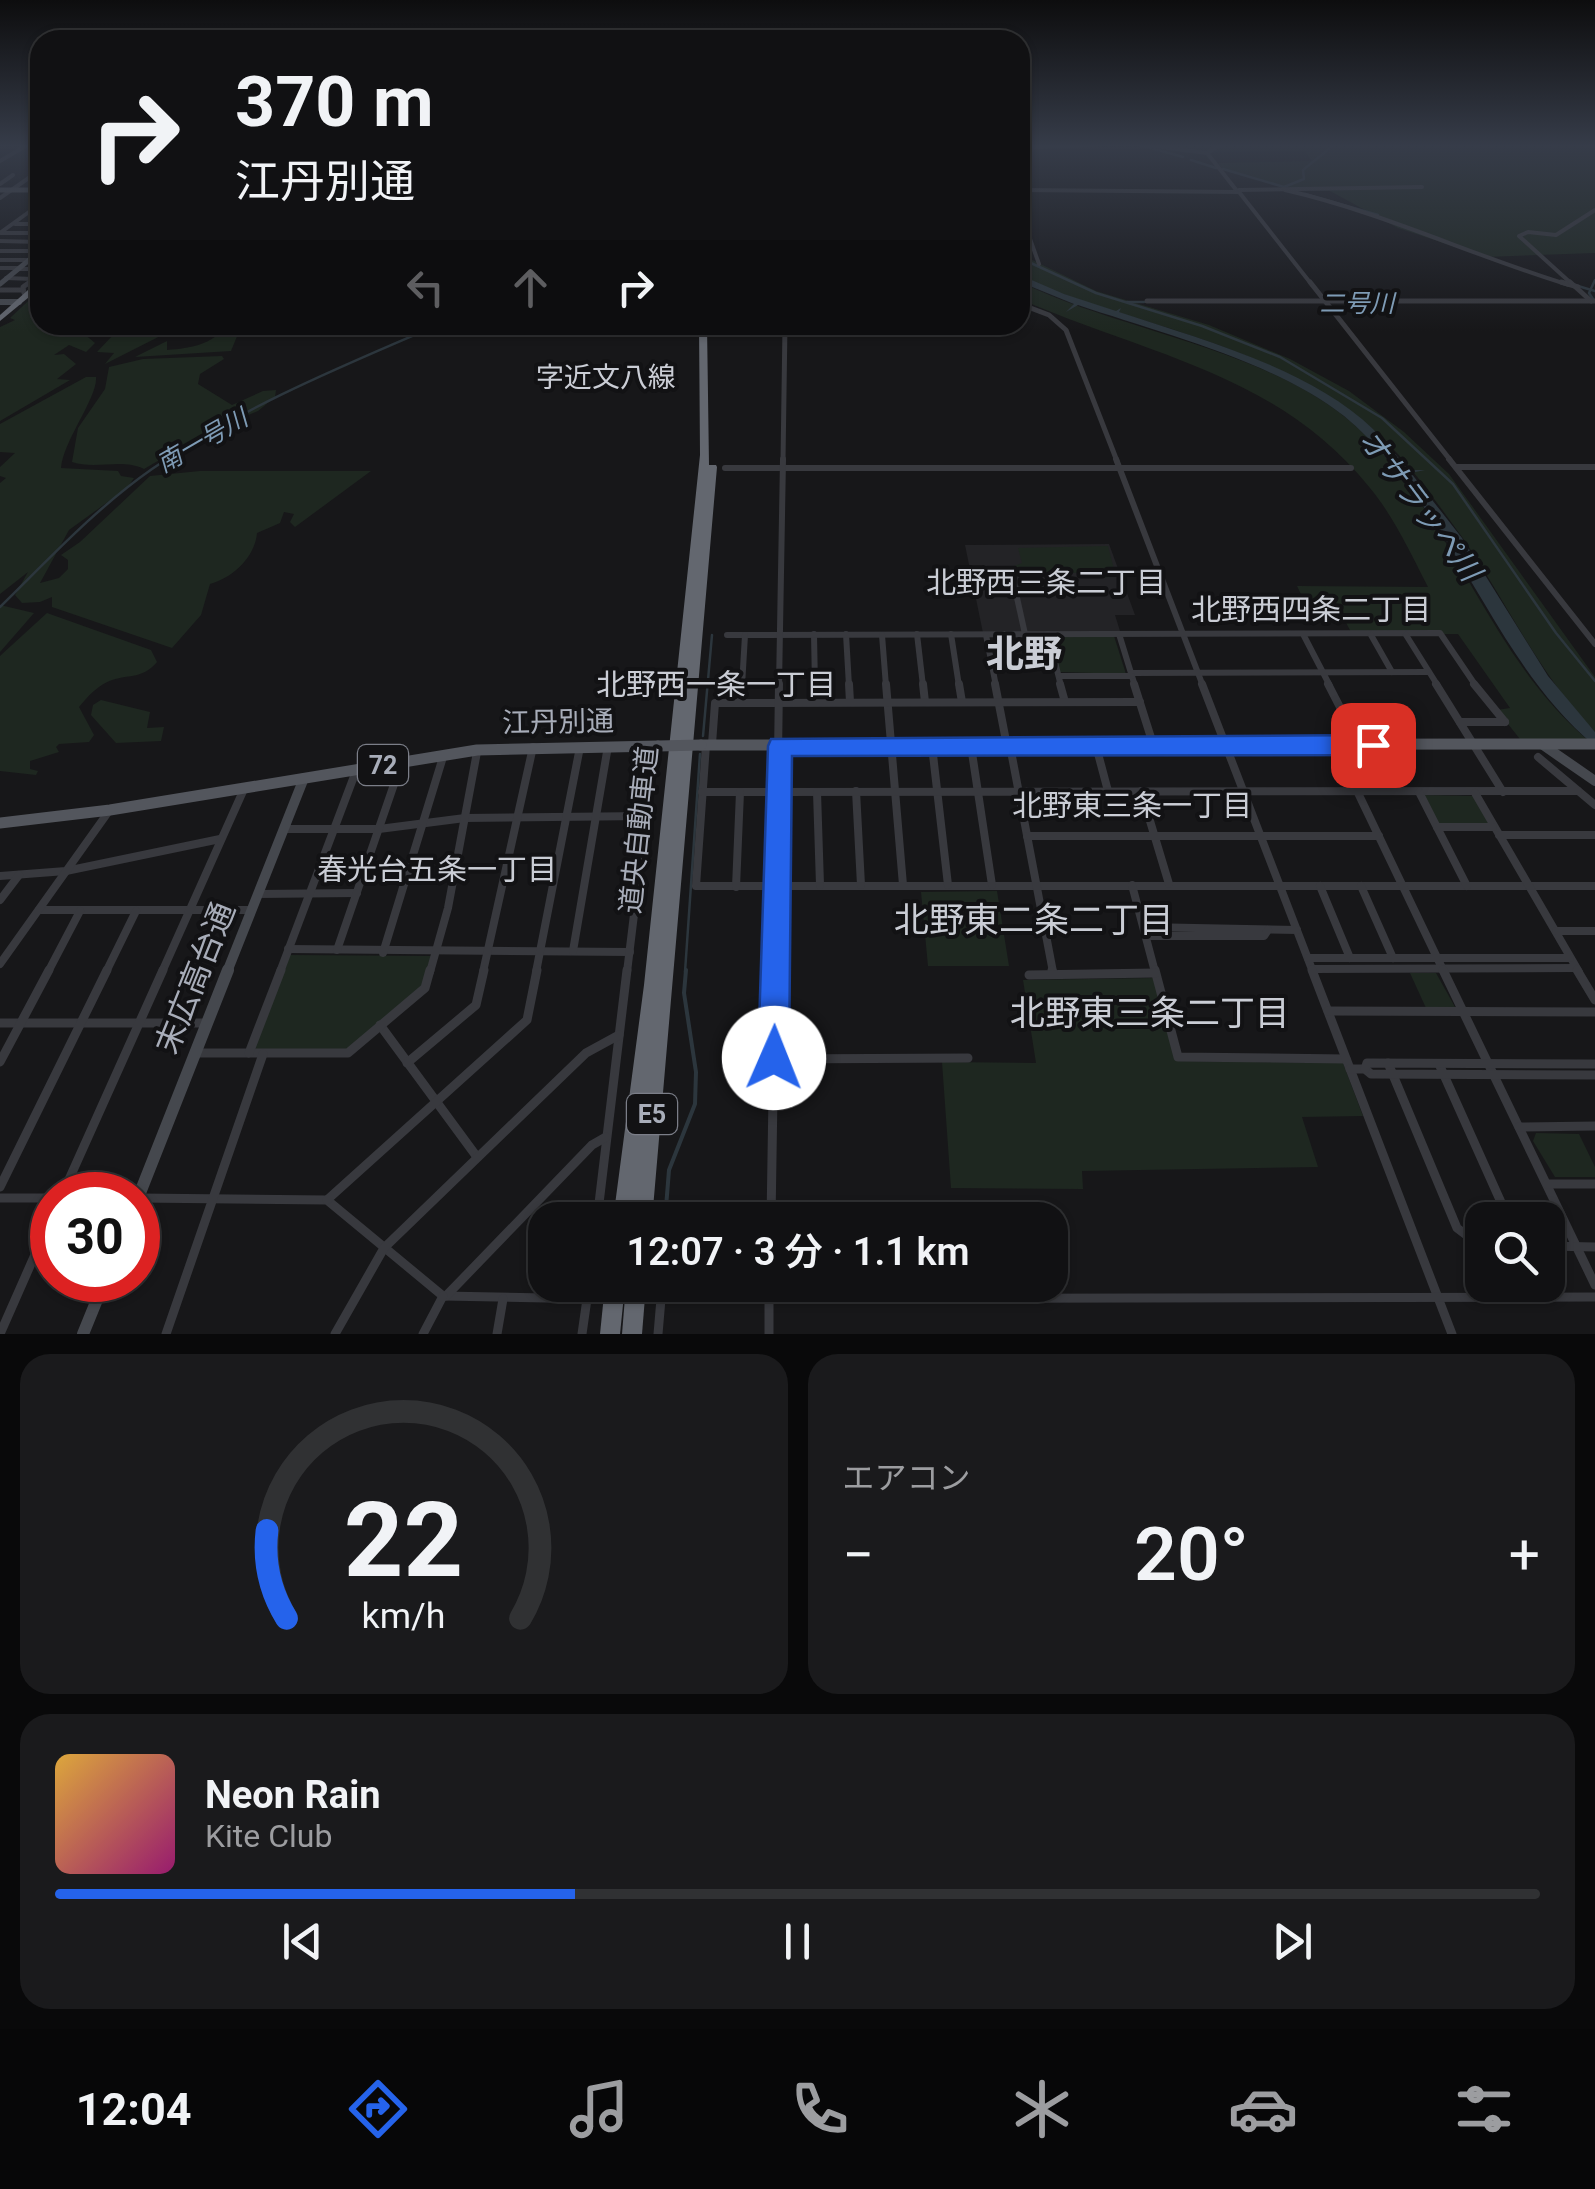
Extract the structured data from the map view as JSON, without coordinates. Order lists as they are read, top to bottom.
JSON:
{
  "streets": {
    "highway": ["道央自動車道", "E5"],
    "main road": ["江丹別通", "72"],
    "street": ["末広高台通"]
  },
  "crossings": [
    ["江丹別通", "72"],
    ["江丹別通", "末広高台通"]
  ],
  "districts": [
    "字近文八線",
    "北野西三条二丁目",
    "北野西四条二丁目",
    "北野",
    "北野西一条一丁目",
    "北野東三条一丁目",
    "春光台五条一丁目",
    "北野東二条二丁目",
    "北野東三条二丁目"
  ],
  "water": ["二号川", "南一号川", "オサラッペ川"],
  "page": {
    "turn": ["370 m", "江丹別通"],
    "limit": "30",
    "trip": "12:07 · 3 分 · 1.1 km",
    "tile": "エアコン",
    "heat": ["−", "20°", "+"],
    "song": ["Neon Rain", "Kite Club"],
    "tabs": "12:04",
    "gauge": ["22", "km/h"]
  }
}
